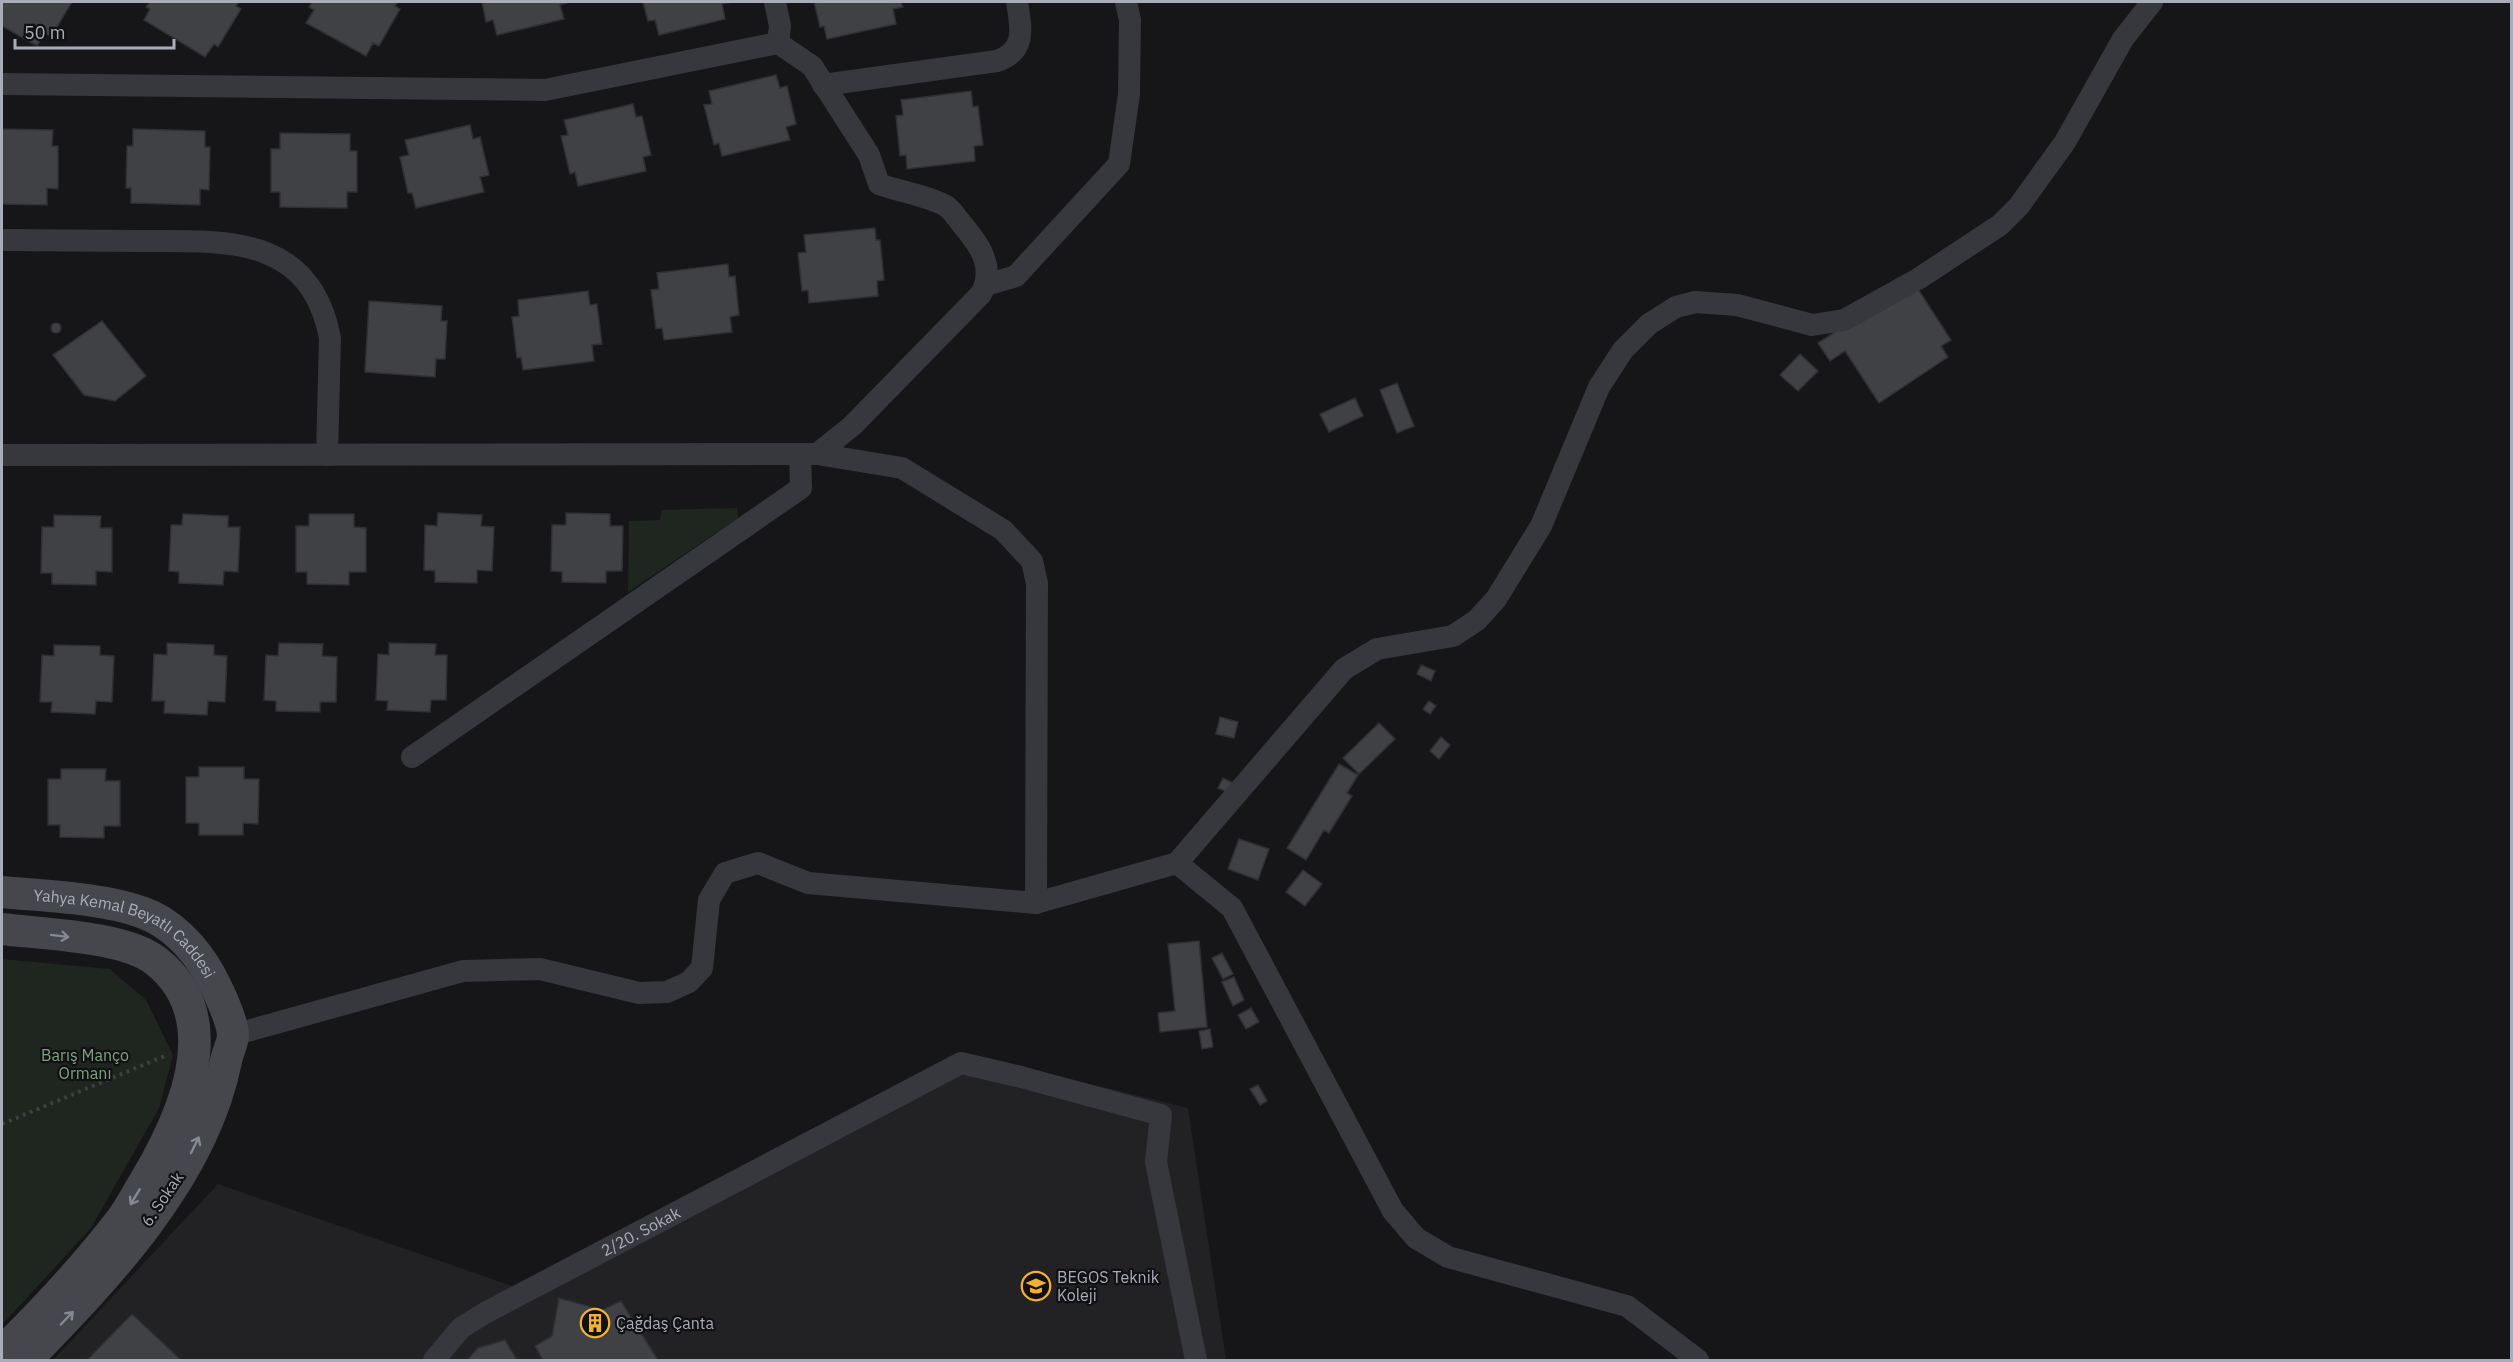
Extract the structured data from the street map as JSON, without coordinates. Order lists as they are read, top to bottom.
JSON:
{
  "streets": {
    "main road": ["Yahya Kemal Beyatlı Caddesi", "6. Sokak"],
    "street": ["2/20. Sokak"]
  },
  "crossings": [
    ["Yahya Kemal Beyatlı Caddesi", "6. Sokak"]
  ],
  "parks": ["Barış Manço Ormanı"],
  "places": {
    "school or university": ["BEGOS Teknik Koleji"],
    "building": ["Çağdaş Çanta"]
  },
  "scale_bar": "50 m"
}
